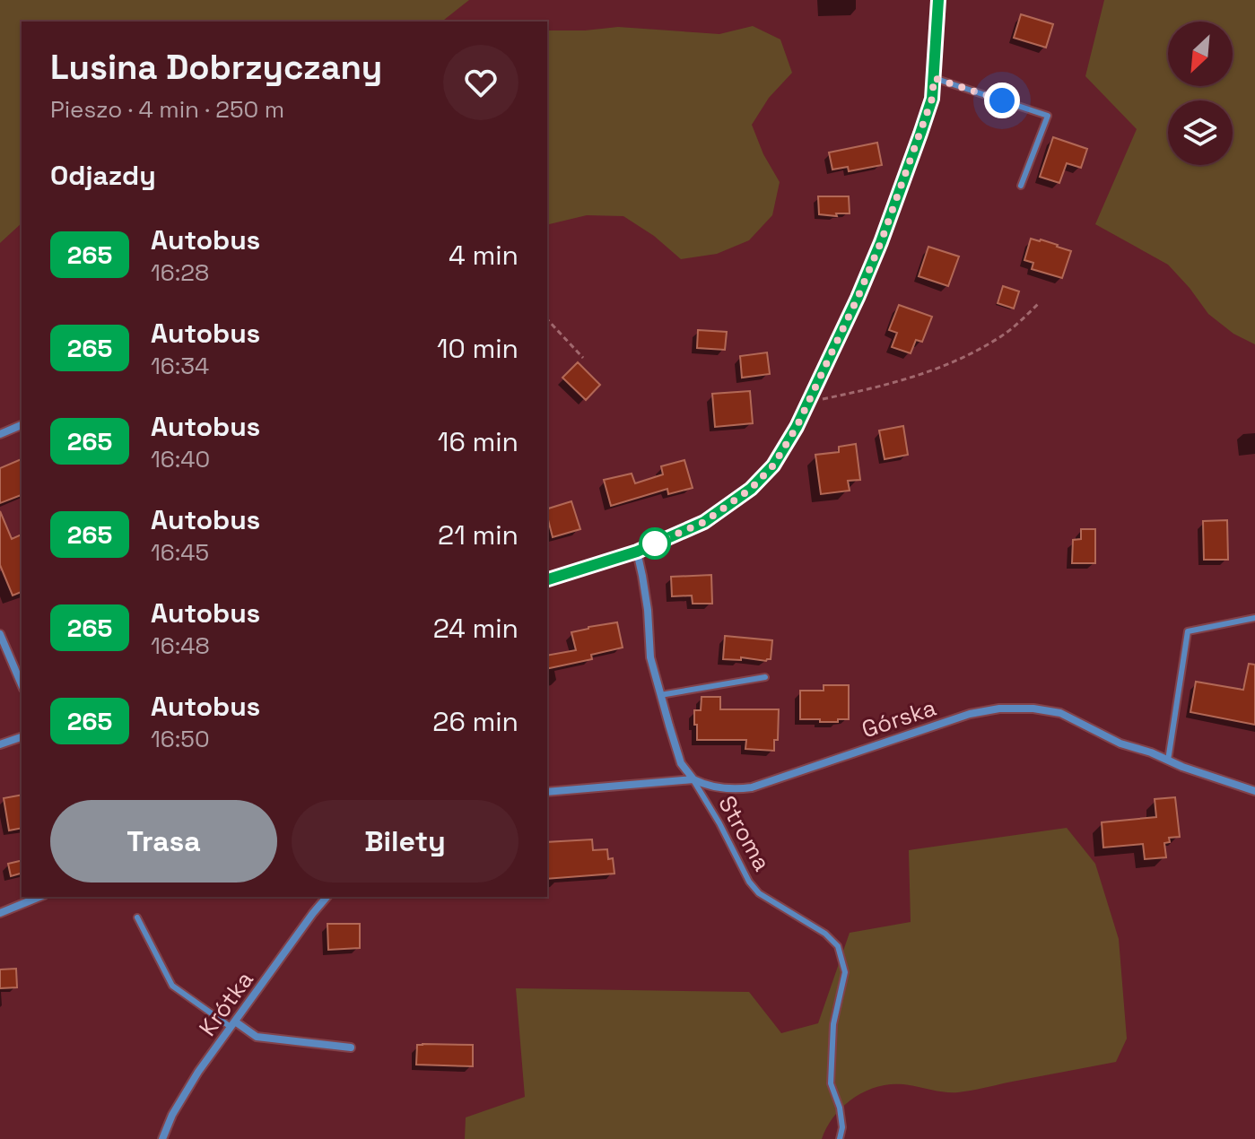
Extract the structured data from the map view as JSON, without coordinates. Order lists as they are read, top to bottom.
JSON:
{
  "streets": {
    "street": ["Górska", "Stroma", "Krótka"]
  },
  "crossings": [
    ["Górska", "Stroma"]
  ],
  "lines": ["bus line 265"],
  "north": "bottom left",
  "page": {
    "heading": [
      ["Lusina Dobrzyczany", "Pieszo · 4 min · 250 m"],
      "Odjazdy"
    ],
    "list": [
      {
        "mark": "265",
        "name": "Autobus",
        "note": "16:28",
        "value": "4 min"
      },
      {
        "mark": "265",
        "name": "Autobus",
        "note": "16:34",
        "value": "10 min"
      },
      {
        "mark": "265",
        "name": "Autobus",
        "note": "16:40",
        "value": "16 min"
      },
      {
        "mark": "265",
        "name": "Autobus",
        "note": "16:45",
        "value": "21 min"
      },
      {
        "mark": "265",
        "name": "Autobus",
        "note": "16:48",
        "value": "24 min"
      },
      {
        "mark": "265",
        "name": "Autobus",
        "note": "16:50",
        "value": "26 min"
      }
    ],
    "buttons": ["Trasa", "Bilety"]
  }
}
